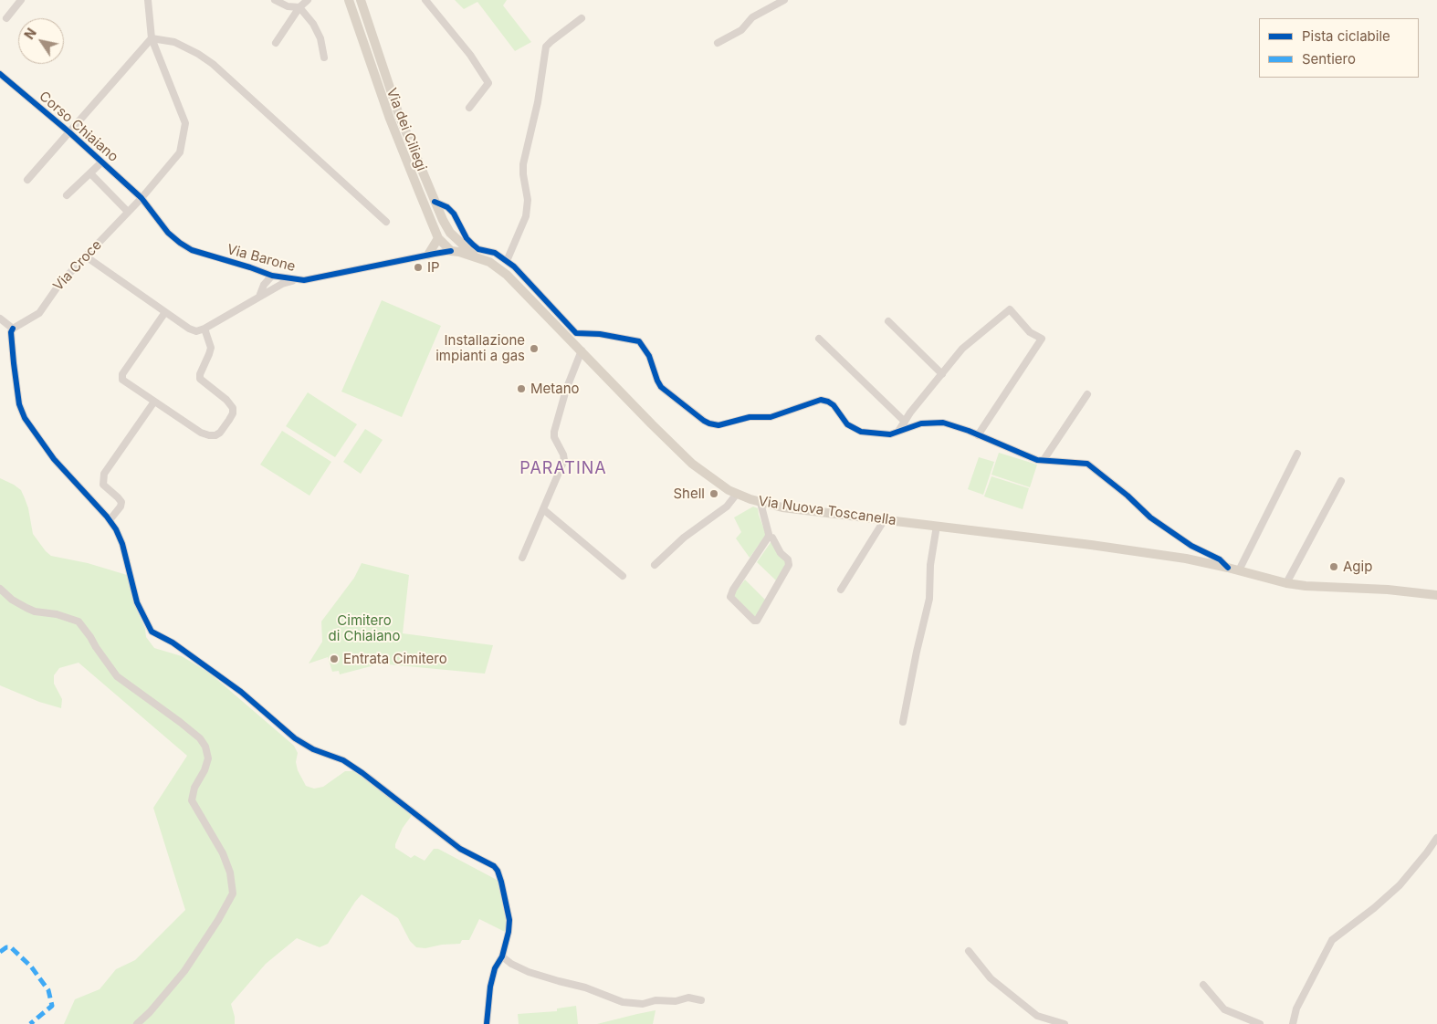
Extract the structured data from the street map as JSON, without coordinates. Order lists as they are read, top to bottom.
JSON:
{
  "streets": {
    "main road": ["Via dei Ciliegi", "Via Nuova Toscanella"],
    "street": ["Corso Chiaiano", "Via Barone", "Via Croce"]
  },
  "crossings": [
    ["Corso Chiaiano", "Via Barone"],
    ["Corso Chiaiano", "Via Croce"],
    ["Via dei Ciliegi", "Via Barone"],
    ["Via dei Ciliegi", "Via Nuova Toscanella"],
    ["Via Barone", "Via Croce"],
    ["Via Barone", "Via Nuova Toscanella"]
  ],
  "districts": ["PARATINA"],
  "parks": ["Cimitero di Chiaiano"],
  "places": [
    "IP",
    "Installazione impianti a gas",
    "Metano",
    "Shell",
    "Agip",
    "Entrata Cimitero"
  ],
  "legend": ["Pista ciclabile", "Sentiero"],
  "north": "top left"
}
